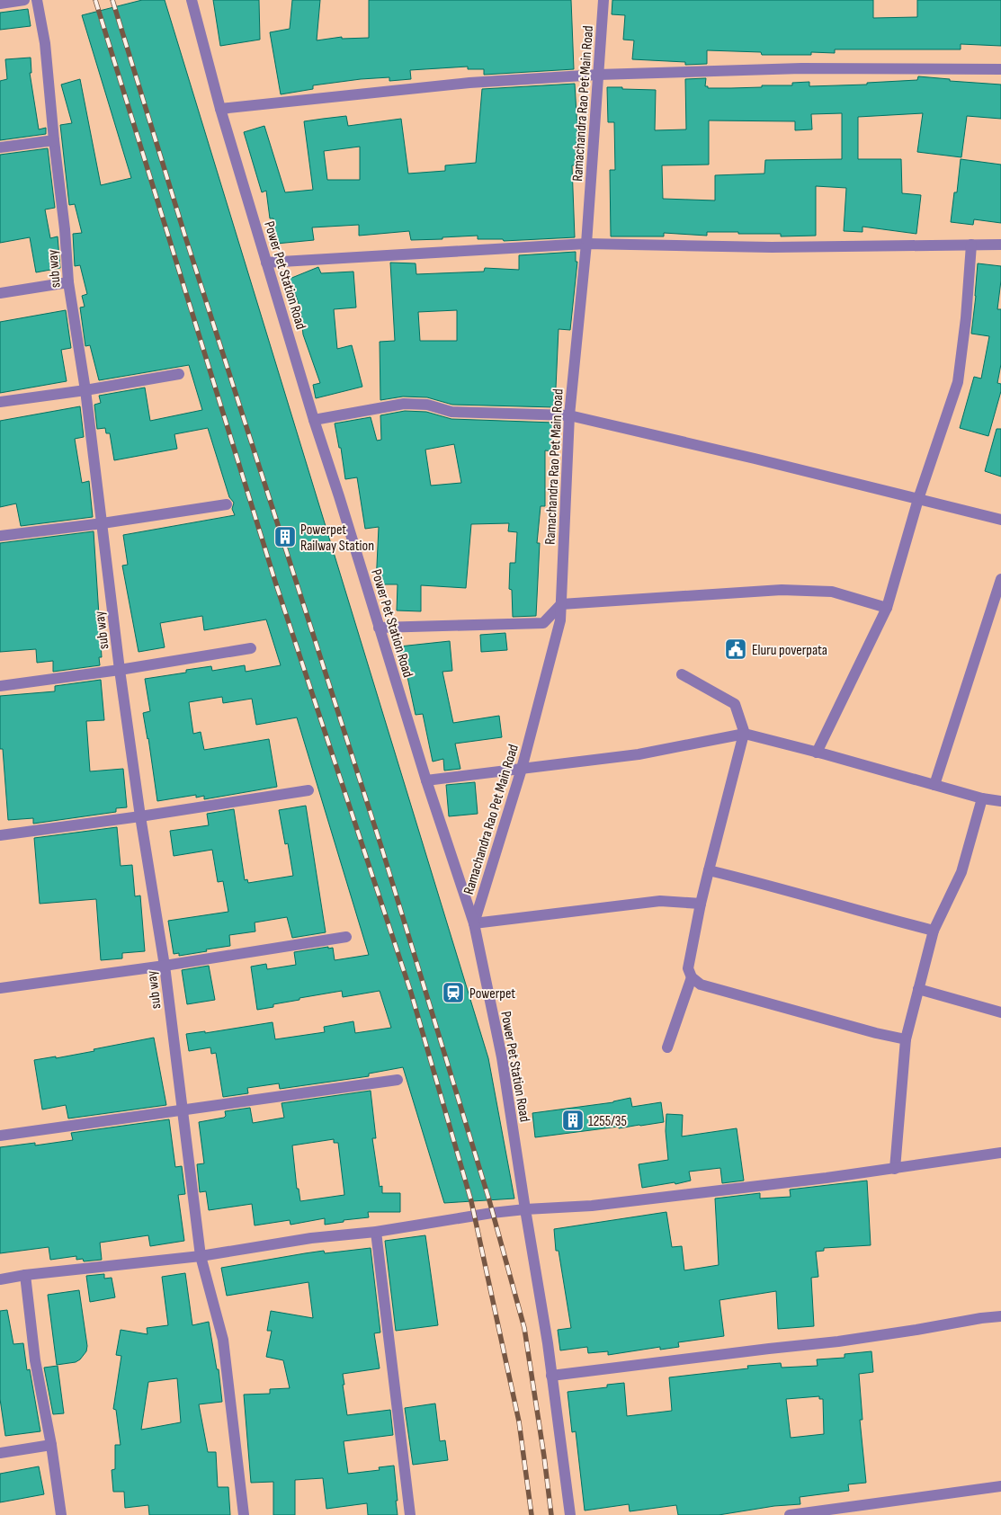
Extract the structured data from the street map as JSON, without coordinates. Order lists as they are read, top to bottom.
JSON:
{
  "streets": {
    "street": ["Ramachandra Rao Pet Main Road", "sub way", "Power Pet Station Road"]
  },
  "crossings": [
    ["Ramachandra Rao Pet Main Road", "Power Pet Station Road"]
  ],
  "places": {
    "building": ["Powerpet Railway Station", "1255/35"],
    "public building": ["Eluru poverpata"],
    "station": ["Powerpet"]
  }
}
